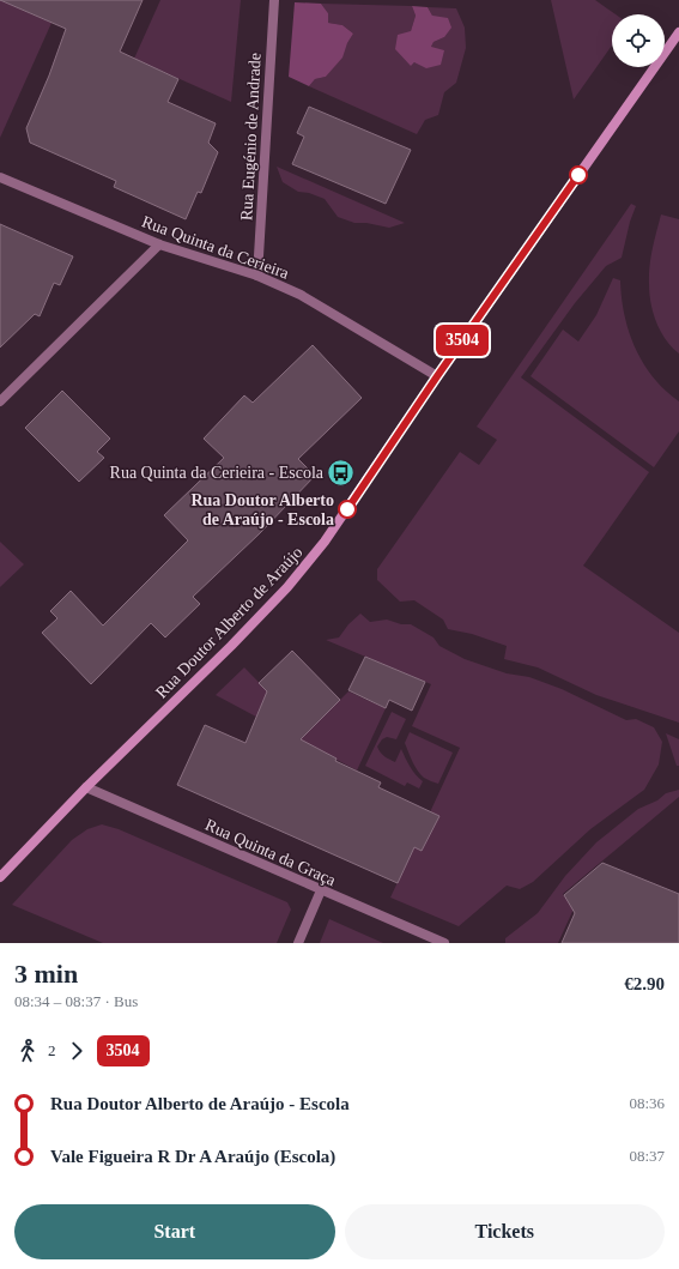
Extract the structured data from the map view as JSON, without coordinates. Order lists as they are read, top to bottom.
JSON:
{
  "streets": {
    "main road": ["Rua Doutor Alberto de Araújo"],
    "street": ["Rua Eugénio de Andrade", "Rua Quinta da Cerieira", "Rua Quinta da Graça"]
  },
  "crossings": [
    ["Rua Eugénio de Andrade", "Rua Quinta da Cerieira"],
    ["Rua Quinta da Cerieira", "Rua Doutor Alberto de Araújo"],
    ["Rua Doutor Alberto de Araújo", "Rua Quinta da Graça"]
  ],
  "places": {
    "bus stop": ["Rua Quinta da Cerieira - Escola"],
    "other": ["Rua Doutor Alberto de Araújo - Escola"]
  },
  "lines": ["bus line 3504"],
  "page": {
    "on_map": "3504",
    "heading": ["3 min", "08:34 – 08:37 · Bus", "€2.90"],
    "legs": ["2", "3504"],
    "list": [
      {
        "name": "Rua Doutor Alberto de Araújo - Escola",
        "value": "08:36"
      },
      {
        "name": "Vale Figueira R Dr A Araújo (Escola)",
        "value": "08:37"
      }
    ],
    "buttons": ["Start", "Tickets"]
  }
}
